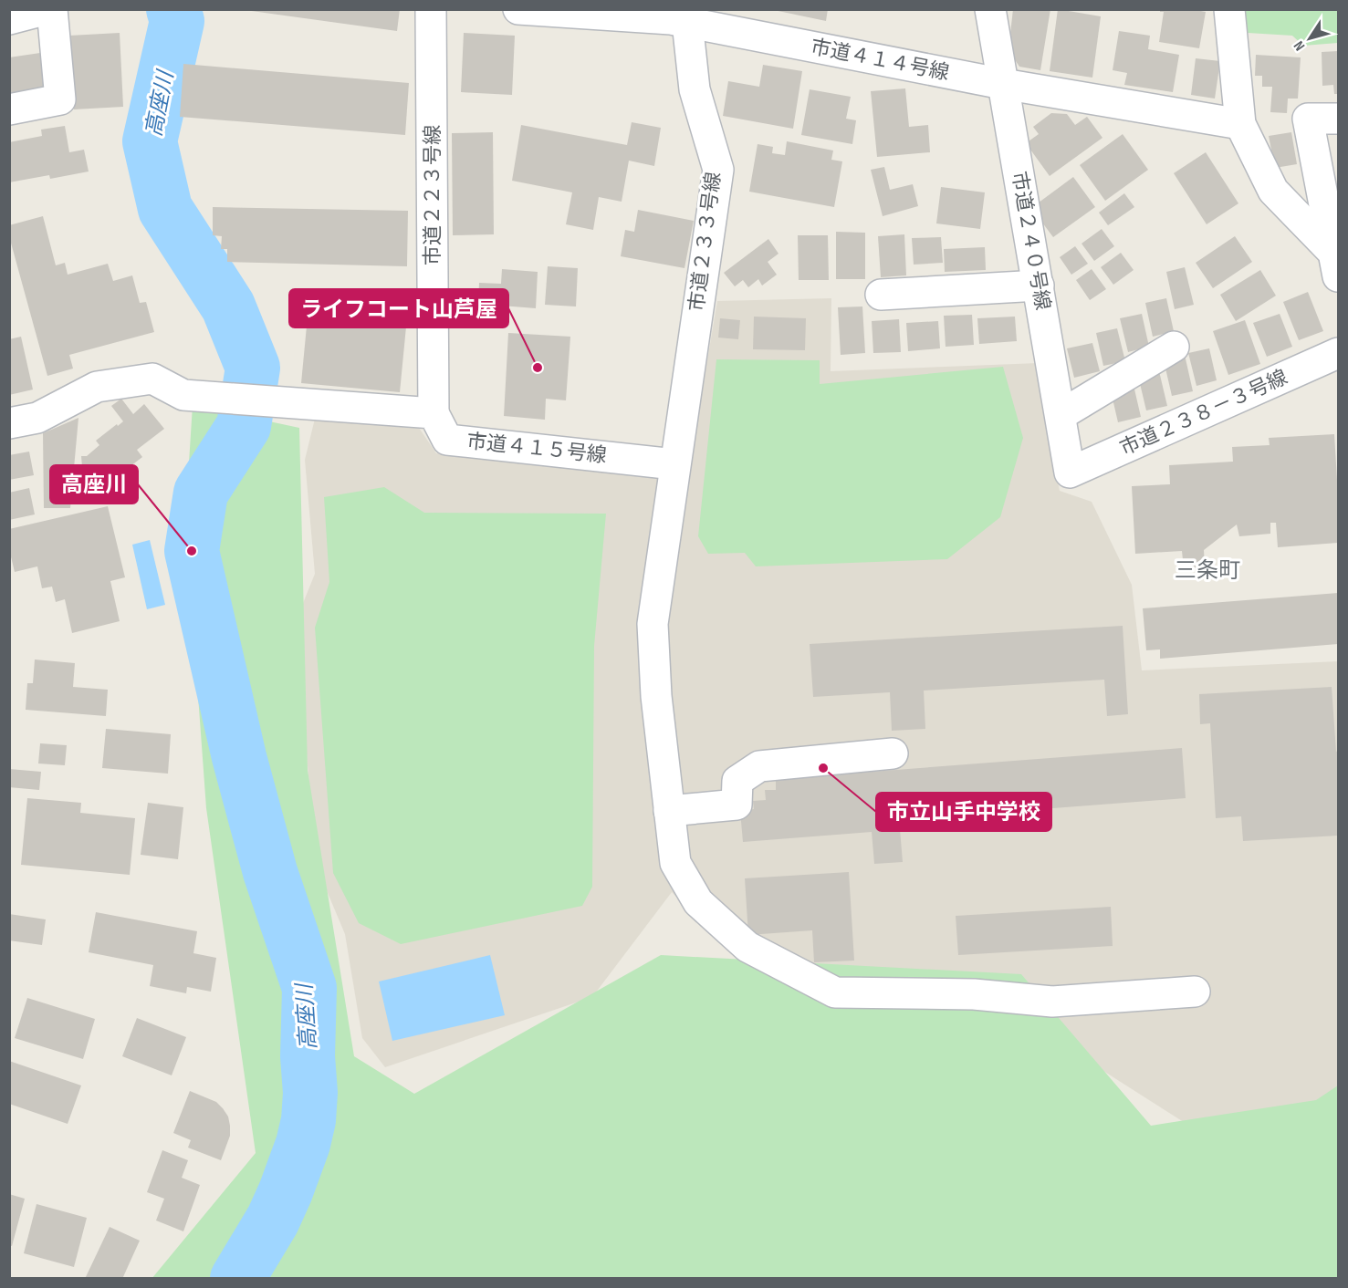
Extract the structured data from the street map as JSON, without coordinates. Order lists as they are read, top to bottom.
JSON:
{
  "streets": {
    "street": [
      "市道４１４号線",
      "市道２２３号線",
      "市道２４０号線",
      "市道２３３号線",
      "市道２３８－３号線",
      "市道４１５号線"
    ]
  },
  "crossings": [
    ["市道４１４号線", "市道２４０号線"],
    ["市道４１４号線", "市道２３３号線"],
    ["市道２２３号線", "市道４１５号線"],
    ["市道２４０号線", "市道２３８－３号線"],
    ["市道２３３号線", "市道４１５号線"]
  ],
  "districts": ["三条町"],
  "water": ["高座川"],
  "places": ["ライフコート山芦屋", "高座川", "市立山手中学校"],
  "north": "bottom left"
}
